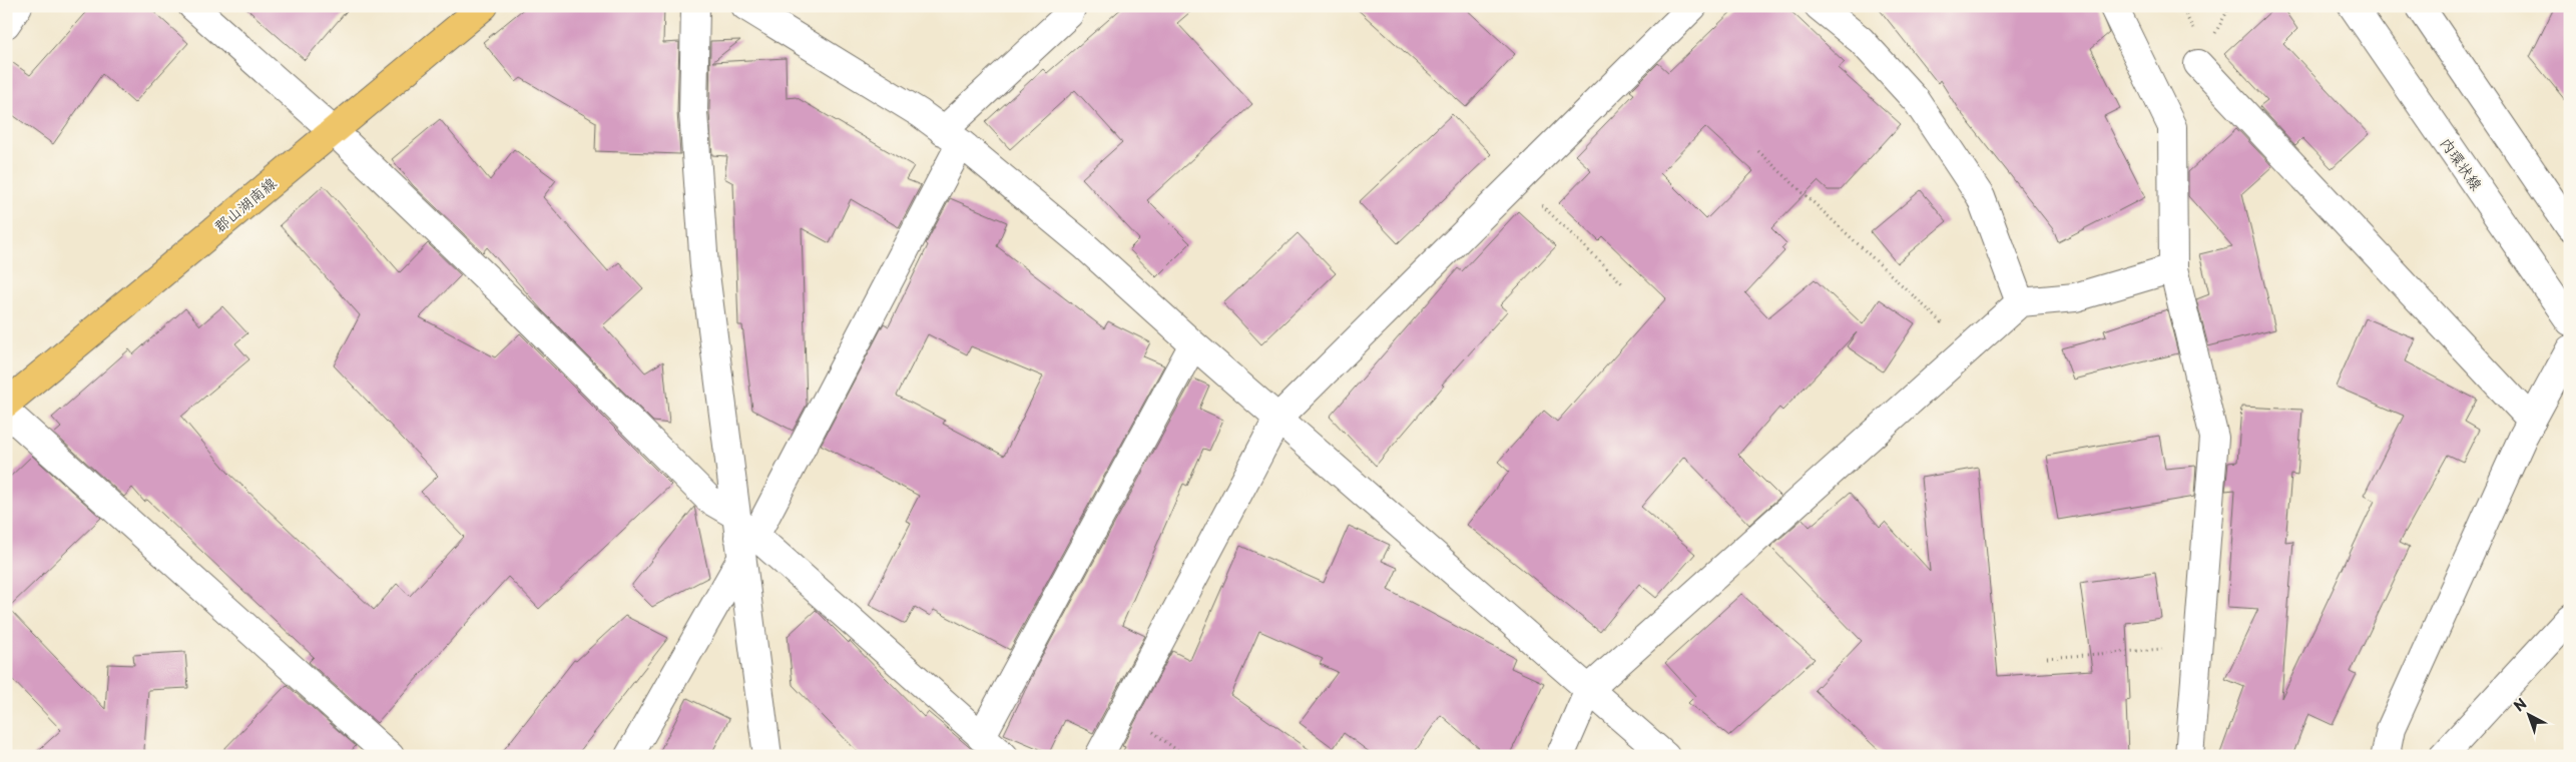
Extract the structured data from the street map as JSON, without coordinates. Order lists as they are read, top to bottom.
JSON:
{
  "streets": {
    "main road": ["郡山湖南線"],
    "street": ["内環状線"]
  },
  "north": "top left"
}
